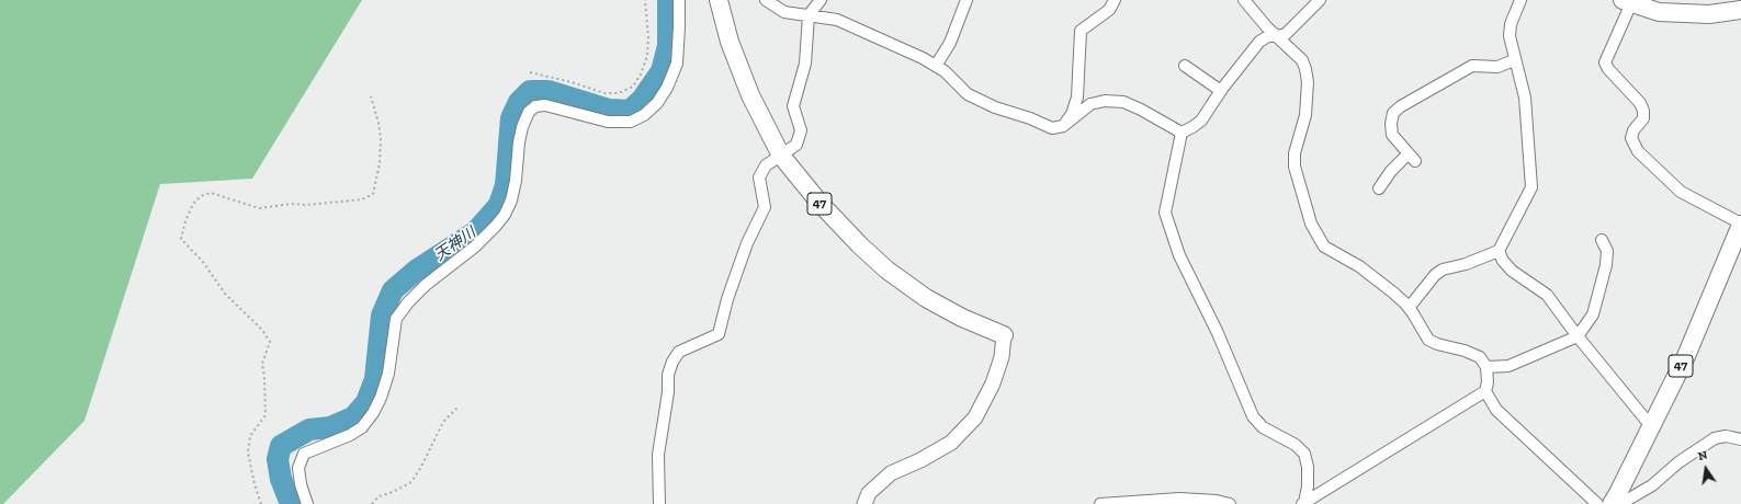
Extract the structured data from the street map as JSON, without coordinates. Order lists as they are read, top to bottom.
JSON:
{
  "streets": {
    "main road": ["47"]
  },
  "water": ["天神川"],
  "north": "top"
}
